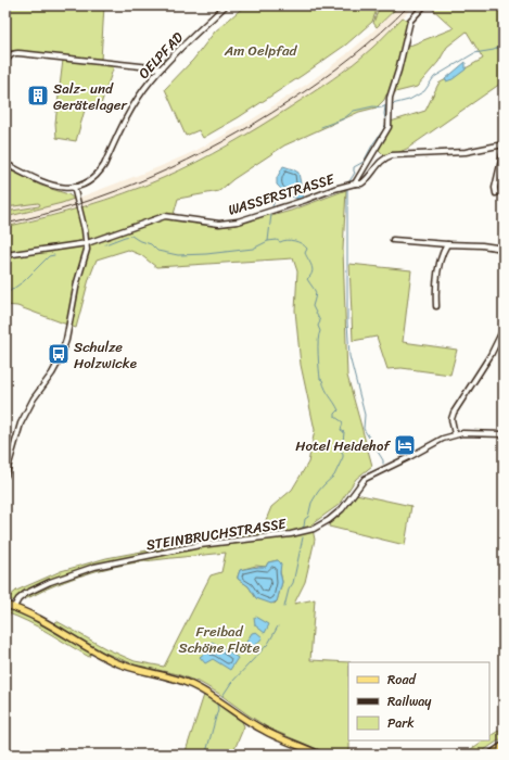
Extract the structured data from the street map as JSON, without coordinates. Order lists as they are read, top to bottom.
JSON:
{
  "streets": {
    "street": ["OELPFAD", "WASSERSTRASSE", "STEINBRUCHSTRASSE"]
  },
  "parks": ["Am Oelpfad", "Freibad Schöne Flöte"],
  "places": {
    "building": ["Salz- und Gerätelager"],
    "bus stop": ["Schulze Holzwicke"],
    "hotel": ["Hotel Heidehof"]
  },
  "legend": ["Road", "Railway", "Park"]
}
